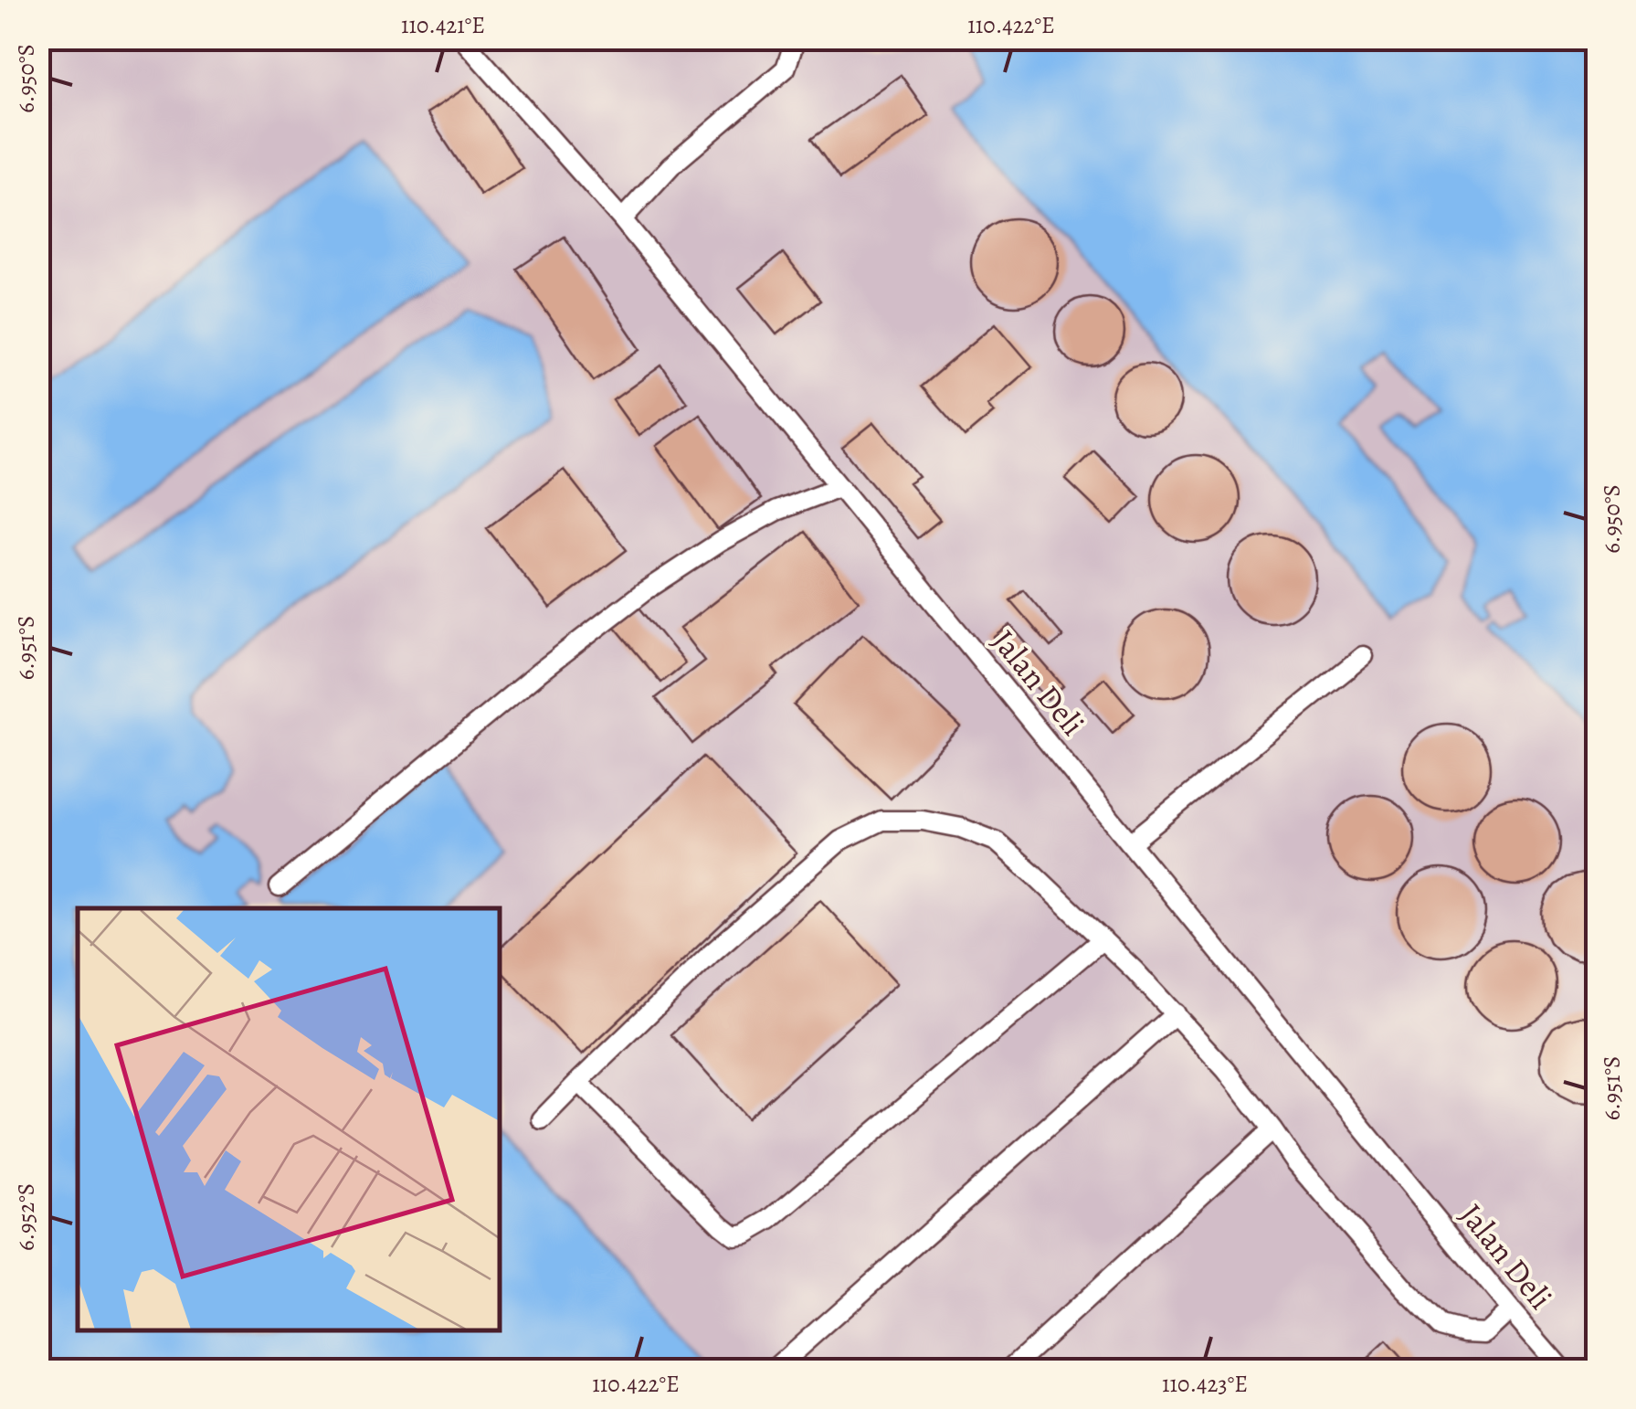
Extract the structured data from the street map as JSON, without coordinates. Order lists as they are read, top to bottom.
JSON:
{
  "streets": {
    "lane": ["Jalan Deli"]
  },
  "coordinates": [
    "110.421°E",
    "110.422°E",
    "6.950°S",
    "6.951°S",
    "6.952°S",
    "110.423°E"
  ]
}
